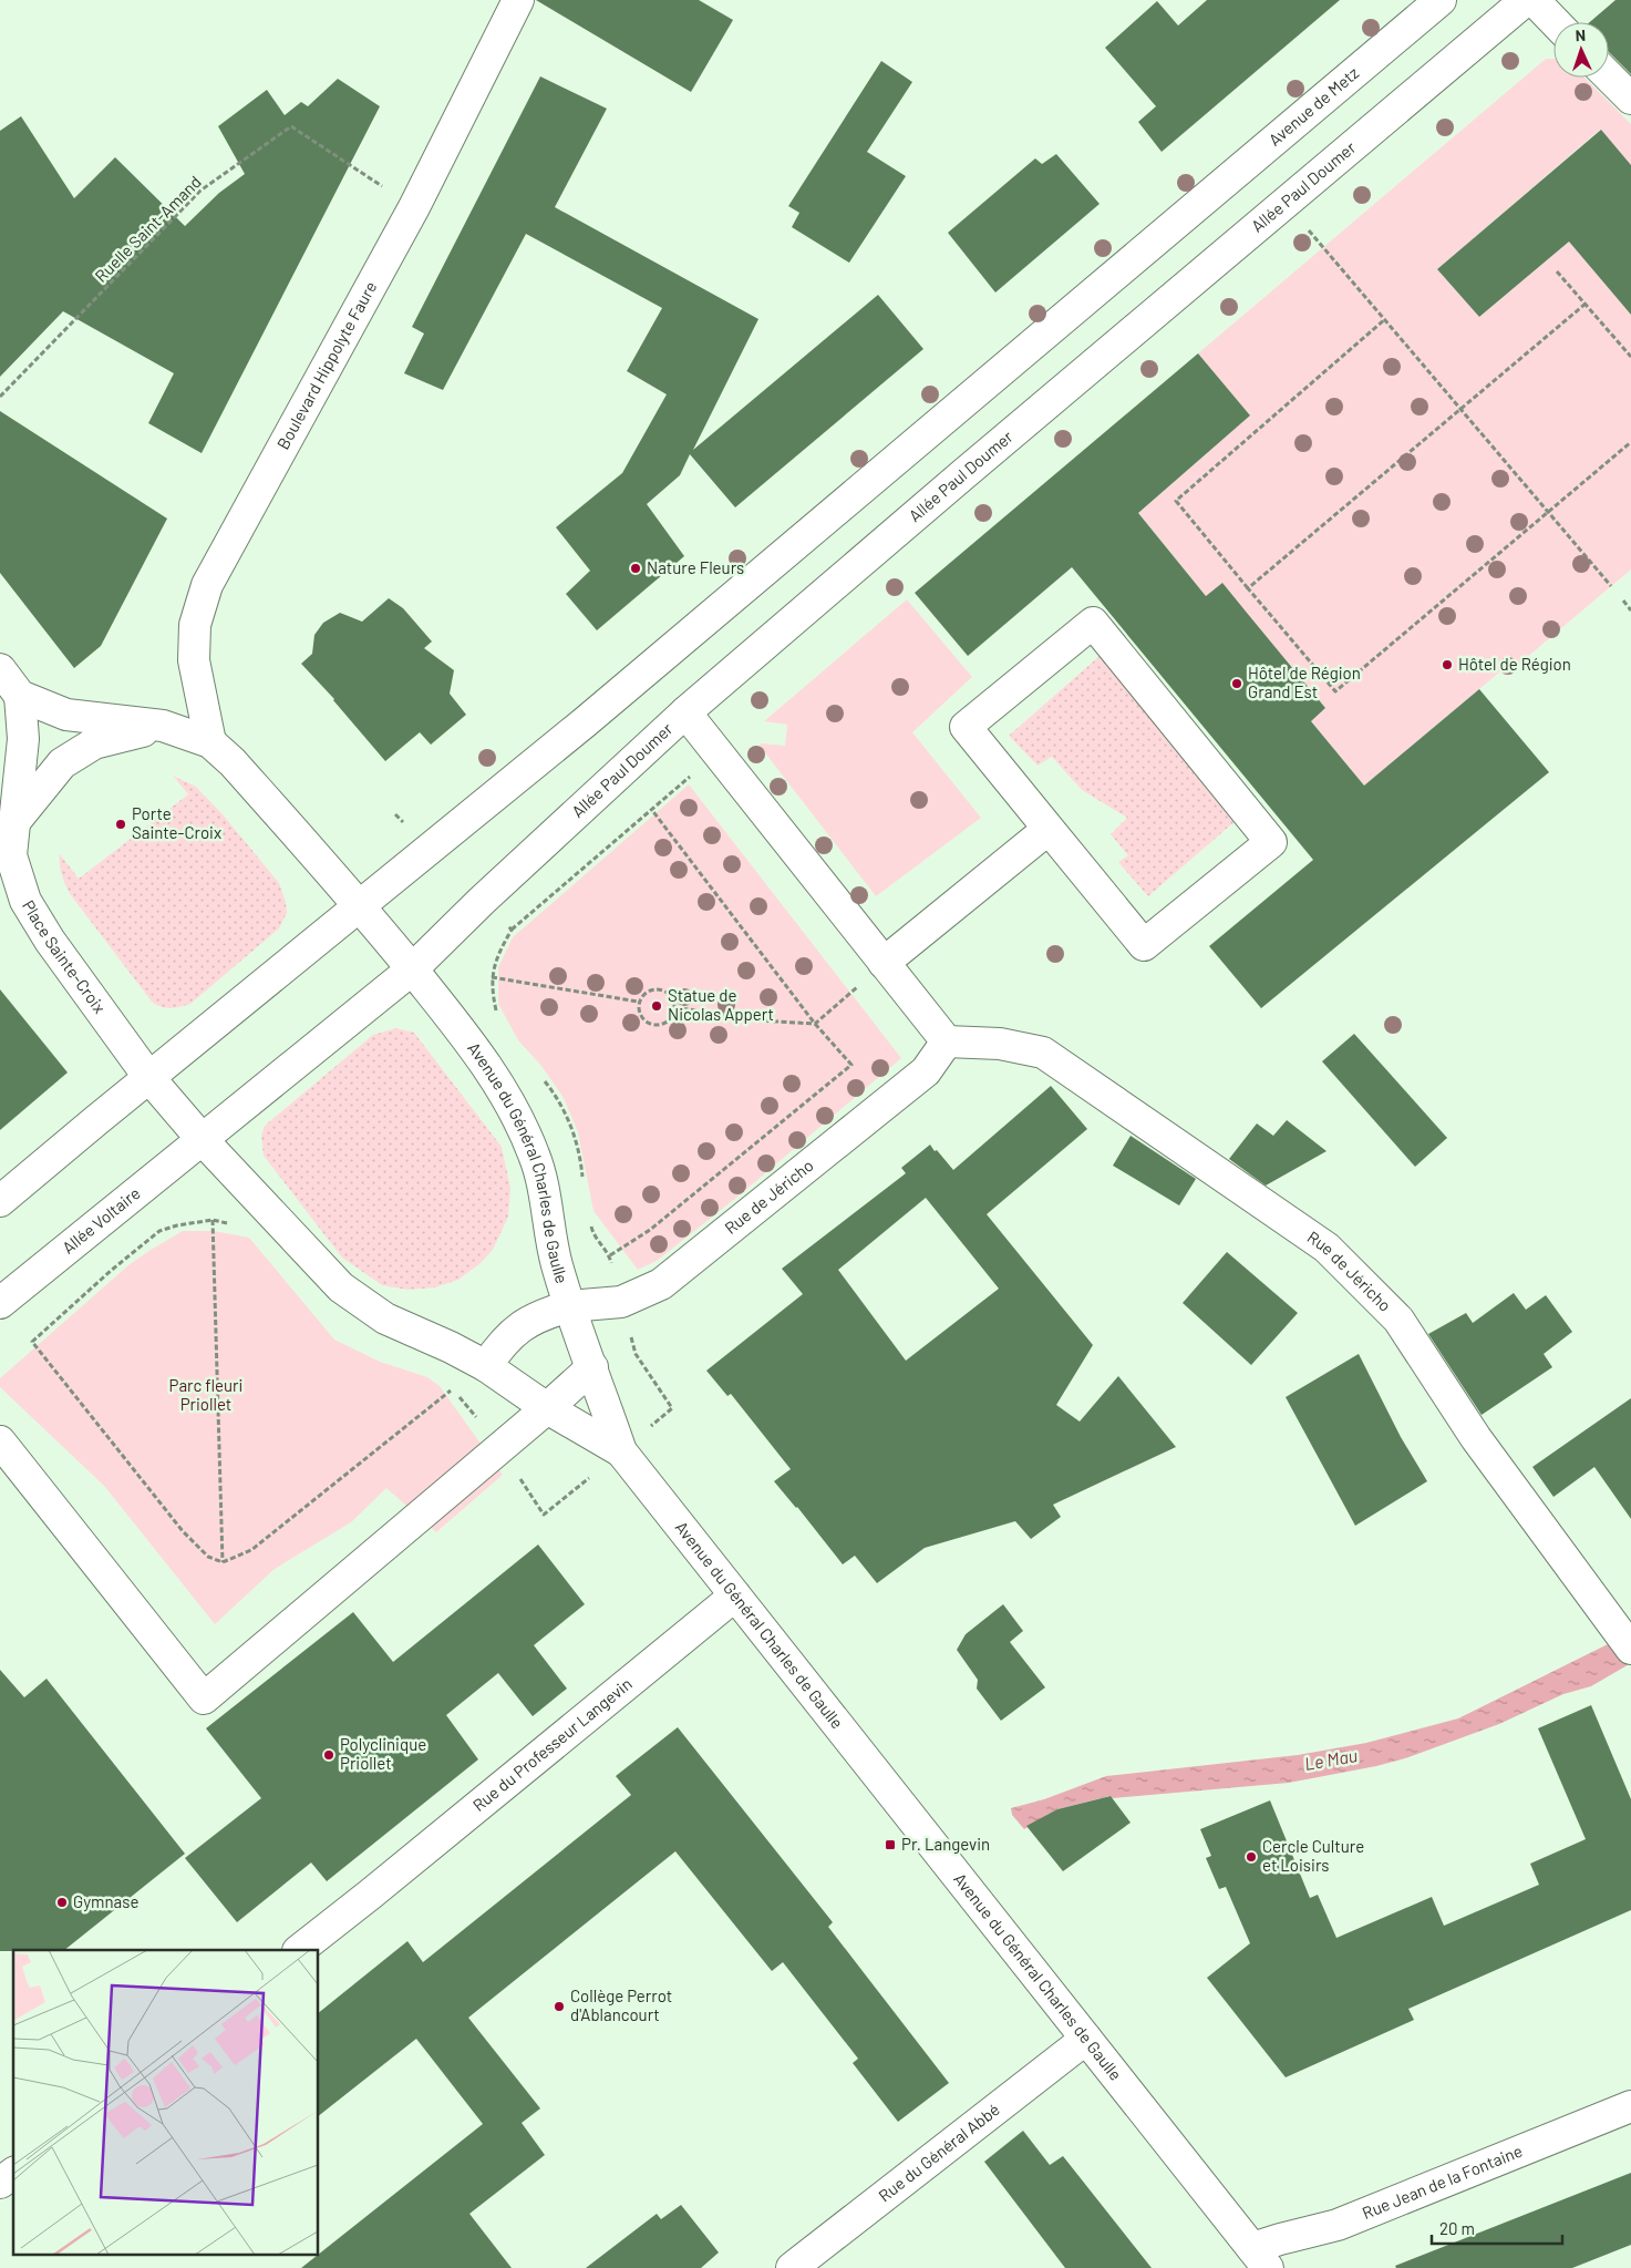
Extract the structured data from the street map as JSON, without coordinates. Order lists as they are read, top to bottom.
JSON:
{
  "streets": {
    "main road": [
      "Avenue de Metz",
      "Allée Paul Doumer",
      "Boulevard Hippolyte Faure",
      "Place Sainte-Croix",
      "Avenue du Général Charles de Gaulle",
      "Rue de Jéricho",
      "Allée Voltaire",
      "Rue du Professeur Langevin",
      "Rue du Général Abbé",
      "Rue Jean de la Fontaine"
    ],
    "path": ["Ruelle Saint-Amand"]
  },
  "crossings": [
    ["Avenue de Metz", "Avenue du Général Charles de Gaulle"],
    ["Allée Paul Doumer", "Avenue du Général Charles de Gaulle"],
    ["Allée Paul Doumer", "Allée Voltaire"],
    ["Ruelle Saint-Amand", "Boulevard Hippolyte Faure"],
    ["Place Sainte-Croix", "Avenue du Général Charles de Gaulle"],
    ["Avenue du Général Charles de Gaulle", "Rue de Jéricho"],
    ["Avenue du Général Charles de Gaulle", "Allée Voltaire"],
    ["Avenue du Général Charles de Gaulle", "Rue du Professeur Langevin"],
    ["Avenue du Général Charles de Gaulle", "Rue du Général Abbé"],
    ["Avenue du Général Charles de Gaulle", "Rue Jean de la Fontaine"]
  ],
  "water": ["Le Mau"],
  "parks": ["Parc fleuri Priollet"],
  "places": {
    "other": [
      "Nature Fleurs",
      "Hôtel de Région",
      "Hôtel de Région Grand Est",
      "Porte Sainte-Croix",
      "Statue de Nicolas Appert",
      "Polyclinique Priollet",
      "Cercle Culture et Loisirs",
      "Gymnase",
      "Collège Perrot d'Ablancourt"
    ],
    "transit": ["Pr. Langevin"]
  },
  "scale_bar": "20 m",
  "north": "top"
}
